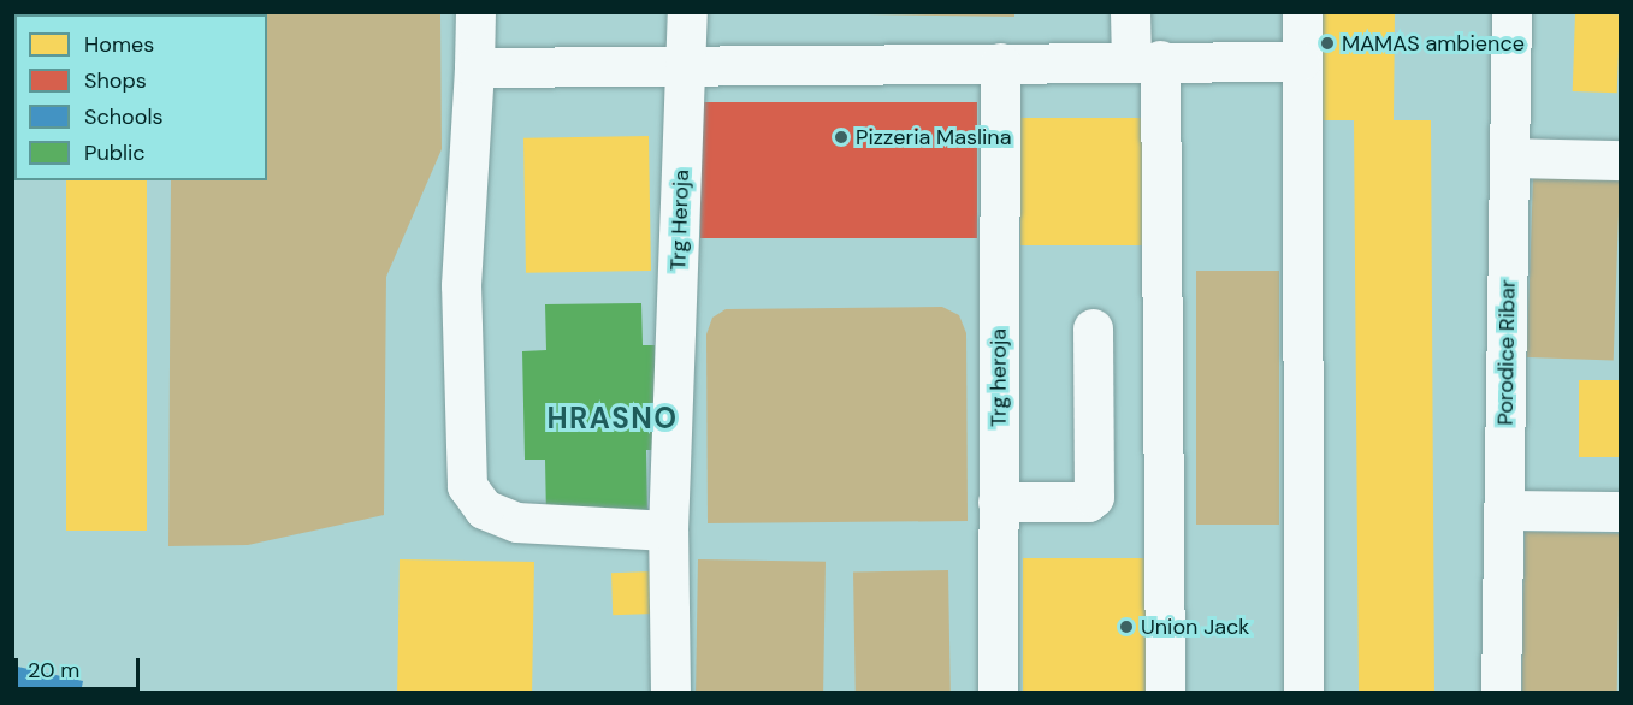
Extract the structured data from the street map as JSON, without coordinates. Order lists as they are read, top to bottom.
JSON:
{
  "streets": {
    "street": ["Trg Heroja", "Porodice Ribar", "Trg heroja"]
  },
  "districts": ["HRASNO"],
  "places": ["MAMAS ambience", "Pizzeria Maslina", "Union Jack"],
  "legend": [
    "Homes",
    "Shops",
    "Schools",
    "Public"
  ],
  "scale_bar": "20 m"
}
